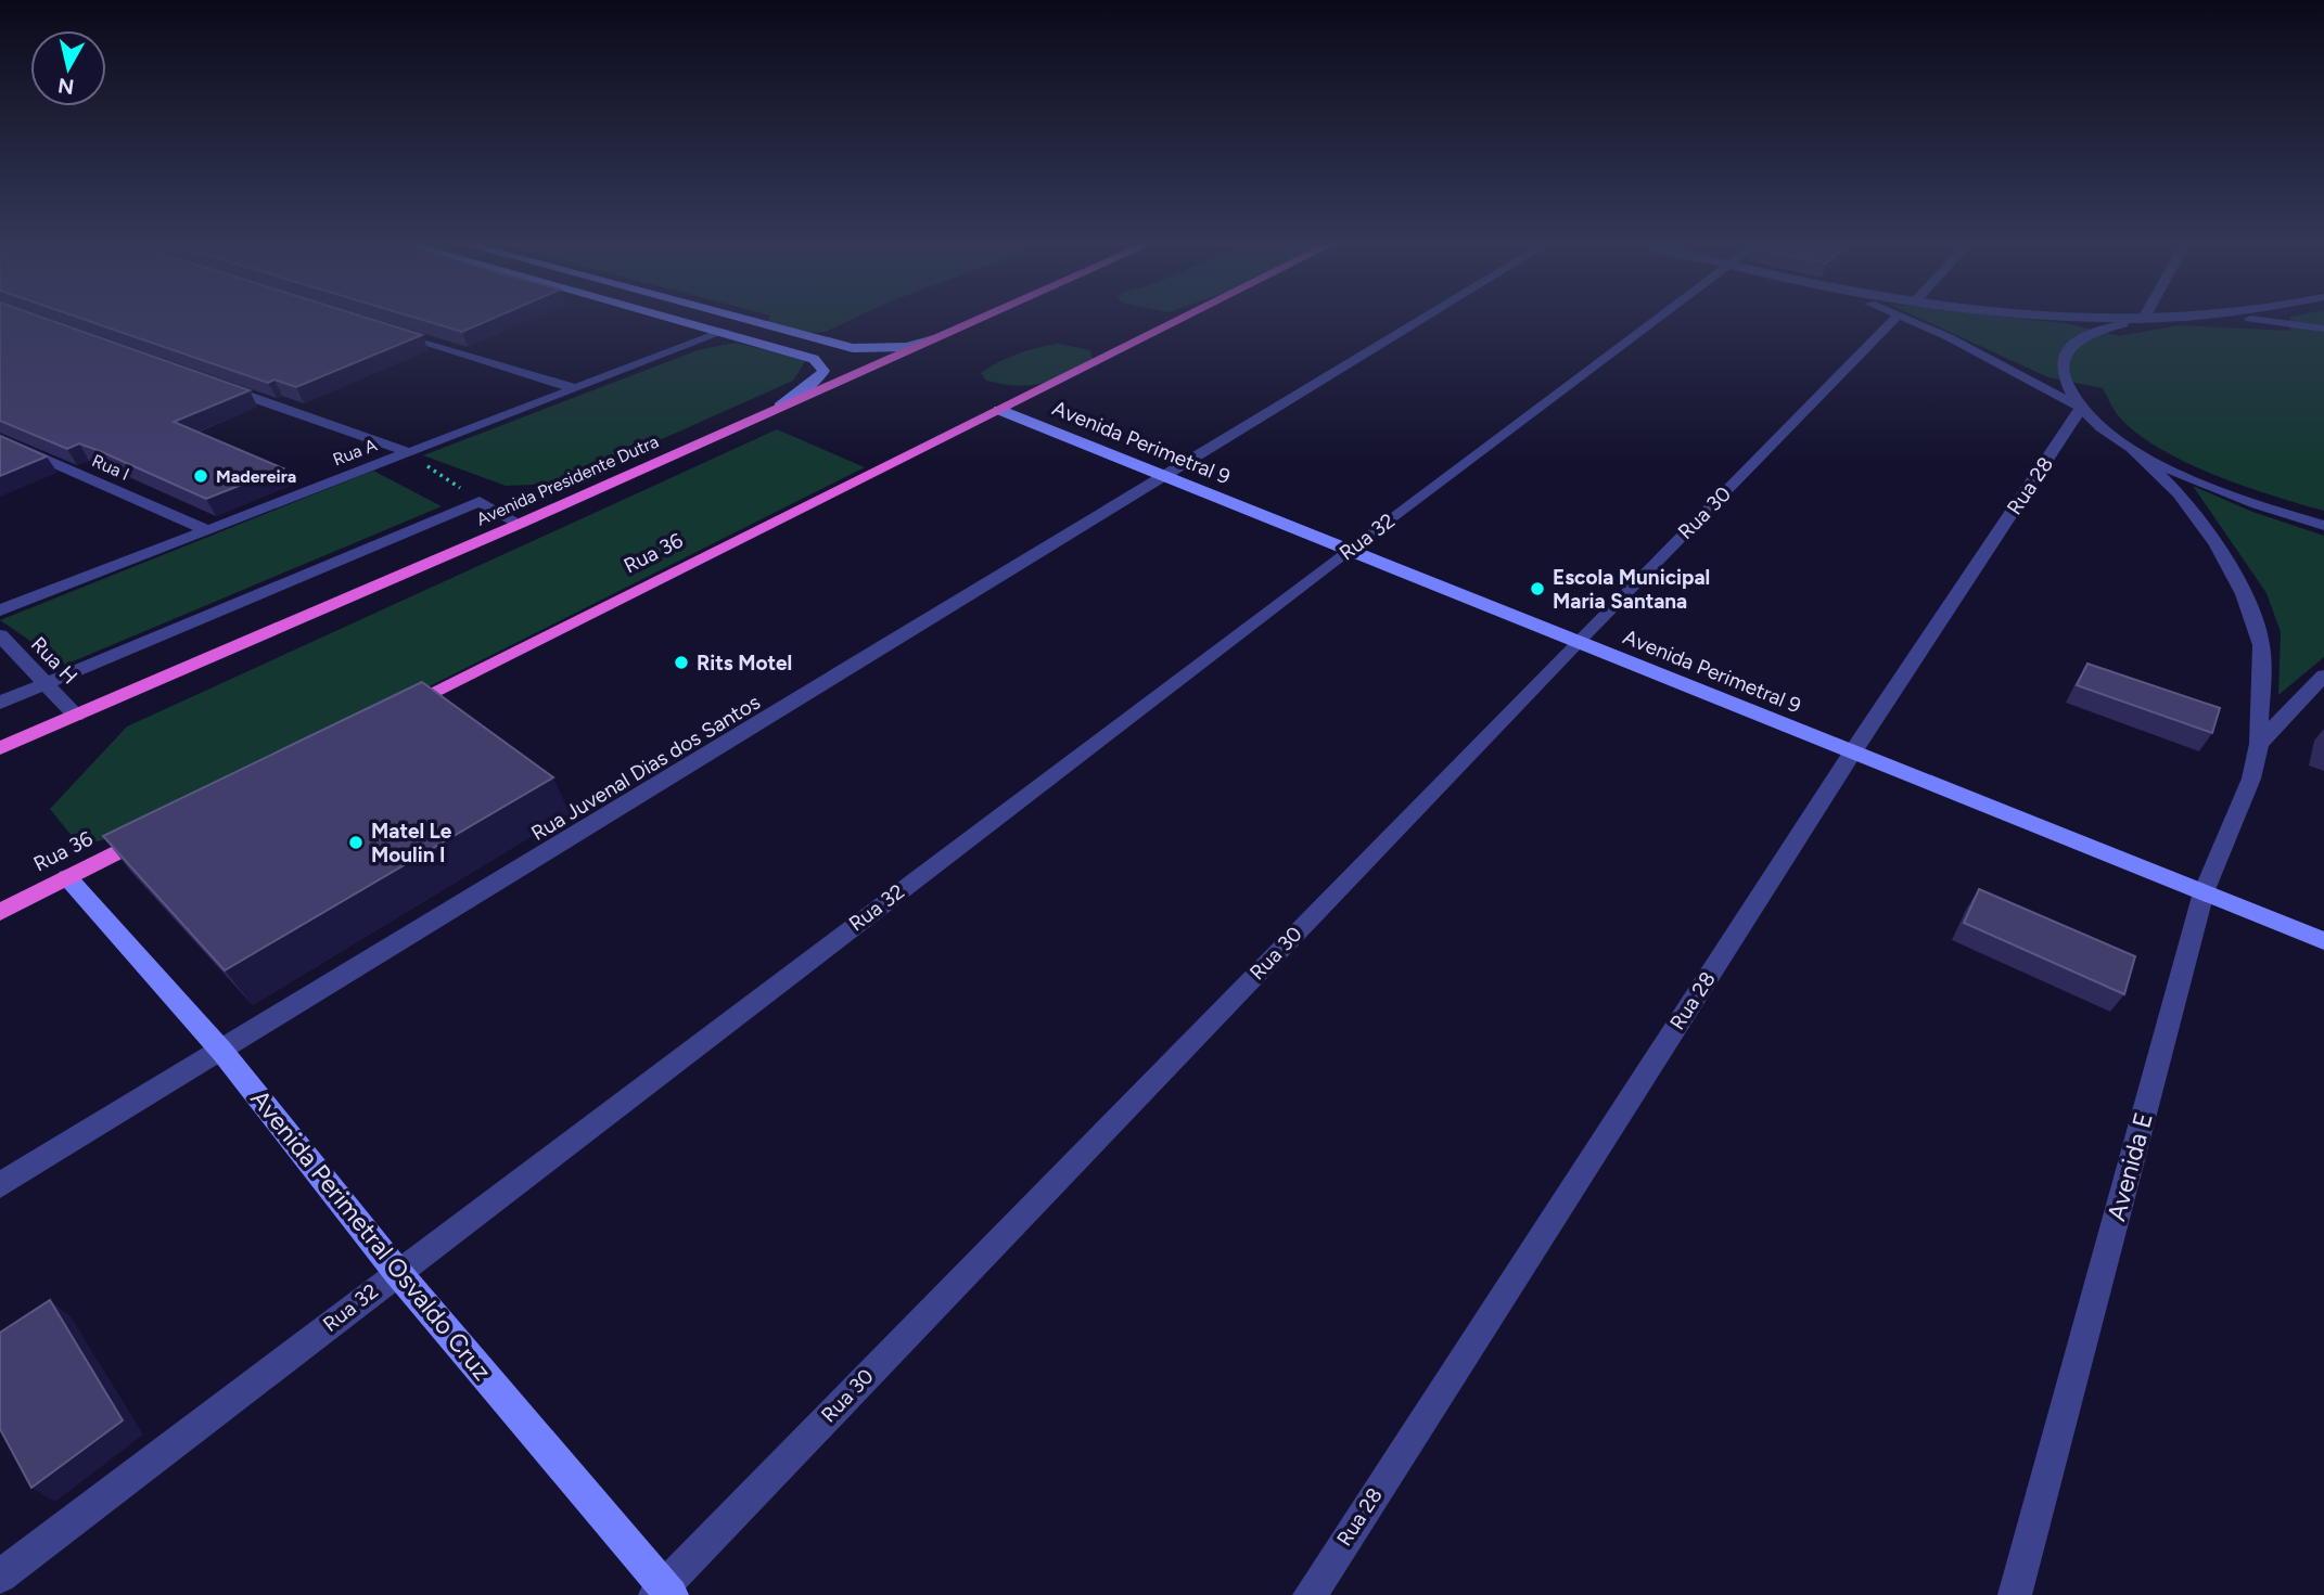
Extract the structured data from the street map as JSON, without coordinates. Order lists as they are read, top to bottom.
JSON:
{
  "streets": {
    "highway": ["Avenida Presidente Dutra", "Rua 36"],
    "main road": ["Avenida Perimetral 9", "Avenida Perimetral Osvaldo Cruz"],
    "street": [
      "Rua A",
      "Rua I",
      "Rua 28",
      "Rua 30",
      "Rua 32",
      "Rua H",
      "Rua Juvenal Dias dos Santos",
      "Avenida E"
    ]
  },
  "crossings": [
    ["Avenida Perimetral 9", "Rua 28"],
    ["Avenida Perimetral 9", "Rua 30"],
    ["Avenida Perimetral 9", "Rua 32"],
    ["Avenida Perimetral 9", "Rua 36"],
    ["Avenida Perimetral 9", "Rua Juvenal Dias dos Santos"],
    ["Avenida Perimetral 9", "Avenida E"],
    ["Rua A", "Rua I"],
    ["Avenida Presidente Dutra", "Rua H"],
    ["Rua 30", "Avenida Perimetral Osvaldo Cruz"],
    ["Rua 32", "Avenida Perimetral Osvaldo Cruz"],
    ["Rua 36", "Avenida Perimetral Osvaldo Cruz"],
    ["Rua Juvenal Dias dos Santos", "Avenida Perimetral Osvaldo Cruz"]
  ],
  "places": [
    "Madereira",
    "Escola Municipal Maria Santana",
    "Rits Motel",
    "Matel Le Moulin I"
  ],
  "north": "bottom"
}
